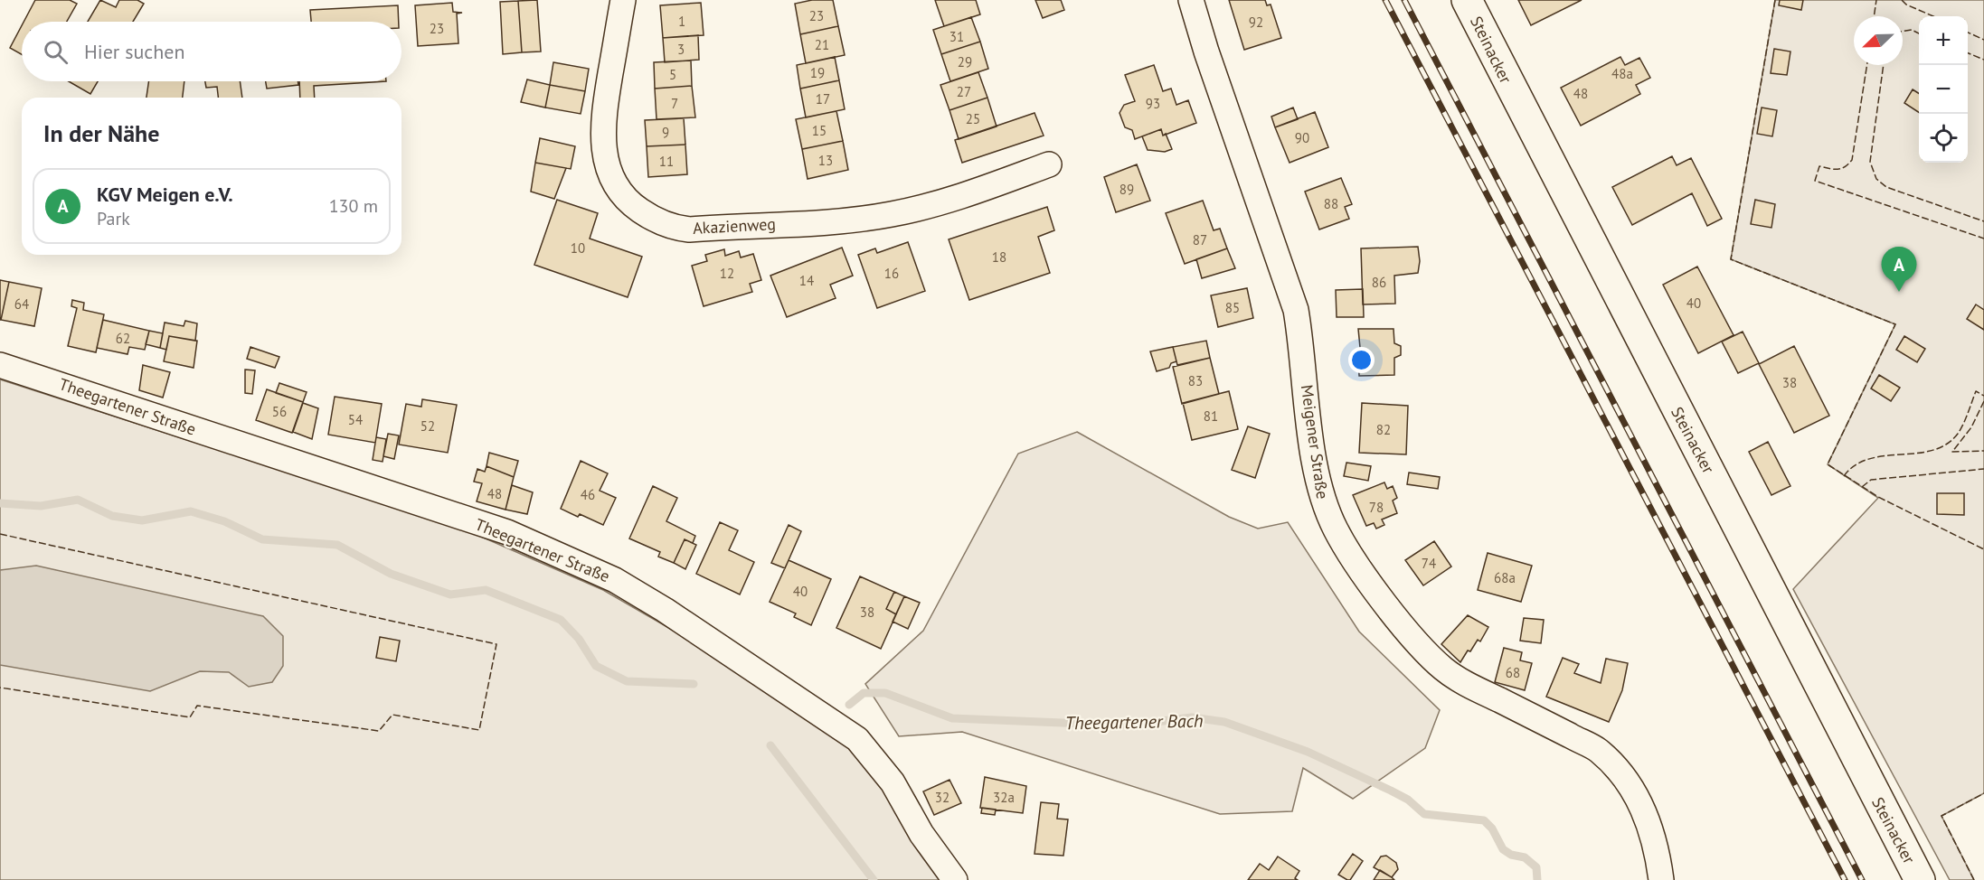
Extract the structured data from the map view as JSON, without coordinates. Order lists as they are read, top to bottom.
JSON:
{
  "streets": {
    "street": [
      "Steinacker",
      "Akazienweg",
      "Theegartener Straße",
      "Meigener Straße"
    ]
  },
  "water": ["Theegartener Bach"],
  "house_numbers": [
    "23",
    "1",
    "92",
    "23",
    "31",
    "21",
    "3",
    "29",
    "19",
    "48a",
    "5",
    "27",
    "48",
    "17",
    "7",
    "93",
    "25",
    "15",
    "9",
    "90",
    "13",
    "11",
    "89",
    "88",
    "87",
    "10",
    "18",
    "12",
    "16",
    "14",
    "86",
    "40",
    "64",
    "85",
    "62",
    "83",
    "38",
    "56",
    "81",
    "54",
    "52",
    "82",
    "48",
    "46",
    "78",
    "74",
    "68a",
    "40",
    "38",
    "68",
    "32",
    "32a"
  ],
  "north": "bottom left",
  "page": {
    "map_buttons": ["+", "−"],
    "search": "Hier suchen",
    "heading": "In der Nähe",
    "list": [
      {
        "mark": "A",
        "name": "KGV Meigen e.V.",
        "note": "Park",
        "value": "130 m"
      }
    ],
    "pins": "A"
  }
}
